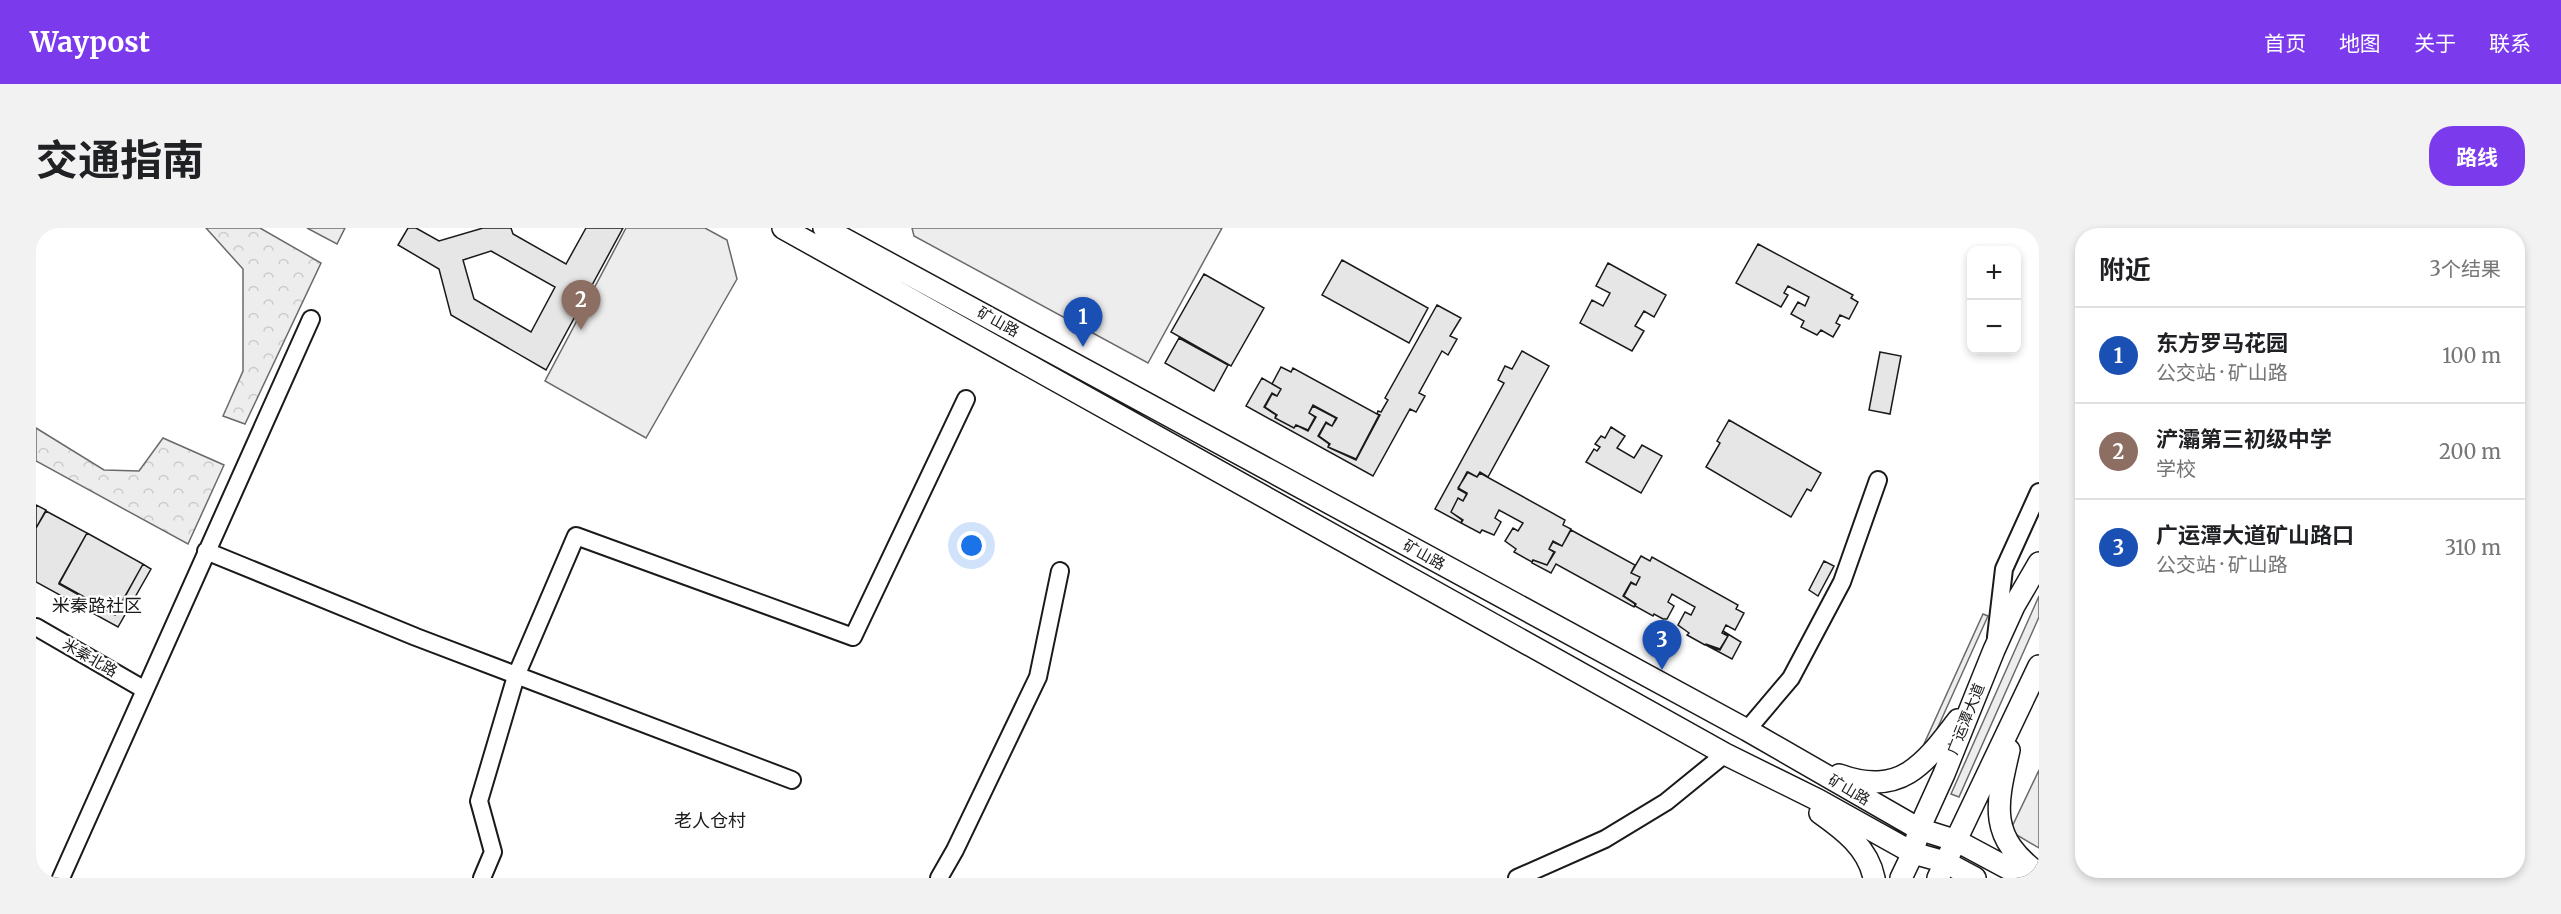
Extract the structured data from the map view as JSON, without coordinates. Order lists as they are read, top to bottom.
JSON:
{
  "streets": {
    "main road": ["矿山路", "广运潭大道"],
    "street": ["米秦北路"]
  },
  "crossings": [
    ["矿山路", "广运潭大道"]
  ],
  "districts": ["米秦路社区", "老人仓村"],
  "page": {
    "header": "Waypost",
    "nav": [
      "首页",
      "地图",
      "关于",
      "联系"
    ],
    "title": "交通指南",
    "buttons": "路线",
    "heading": ["附近", "3个结果"],
    "map_buttons": ["+", "−"],
    "pins": ["2", "1", "3"],
    "list": [
      {
        "mark": "1",
        "name": "东方罗马花园",
        "note": "公交站 · 矿山路",
        "value": "100 m"
      },
      {
        "mark": "2",
        "name": "浐灞第三初级中学",
        "note": "学校",
        "value": "200 m"
      },
      {
        "mark": "3",
        "name": "广运潭大道矿山路口",
        "note": "公交站 · 矿山路",
        "value": "310 m"
      }
    ]
  }
}
